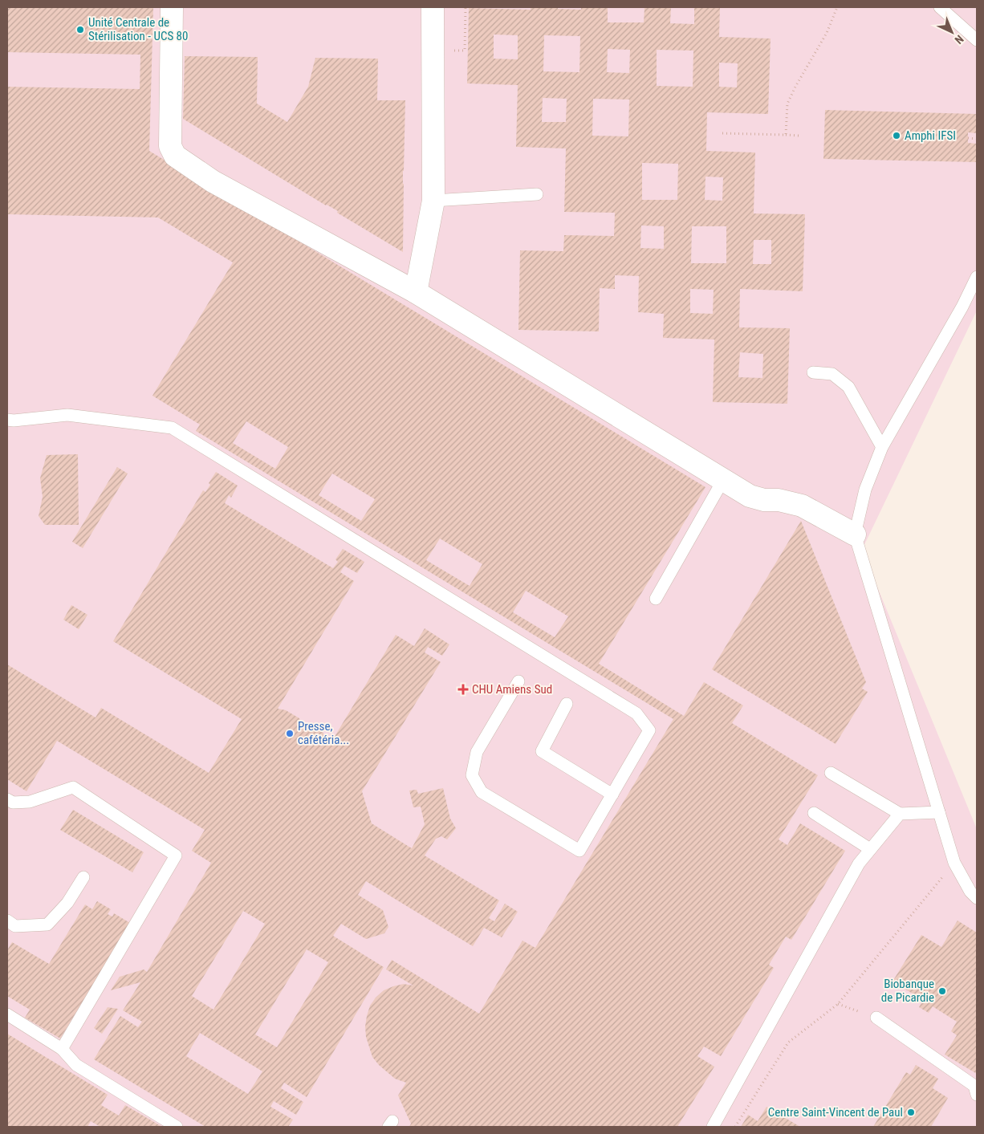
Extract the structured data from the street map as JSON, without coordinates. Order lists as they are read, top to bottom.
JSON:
{
  "places": {
    "other": [
      "Unité Centrale de Stérilisation - UCS 80",
      "Amphi IFSI",
      "Presse, cafétéria...",
      "Biobanque de Picardie",
      "Centre Saint-Vincent de Paul"
    ],
    "health": ["CHU Amiens Sud"]
  },
  "north": "bottom right"
}
